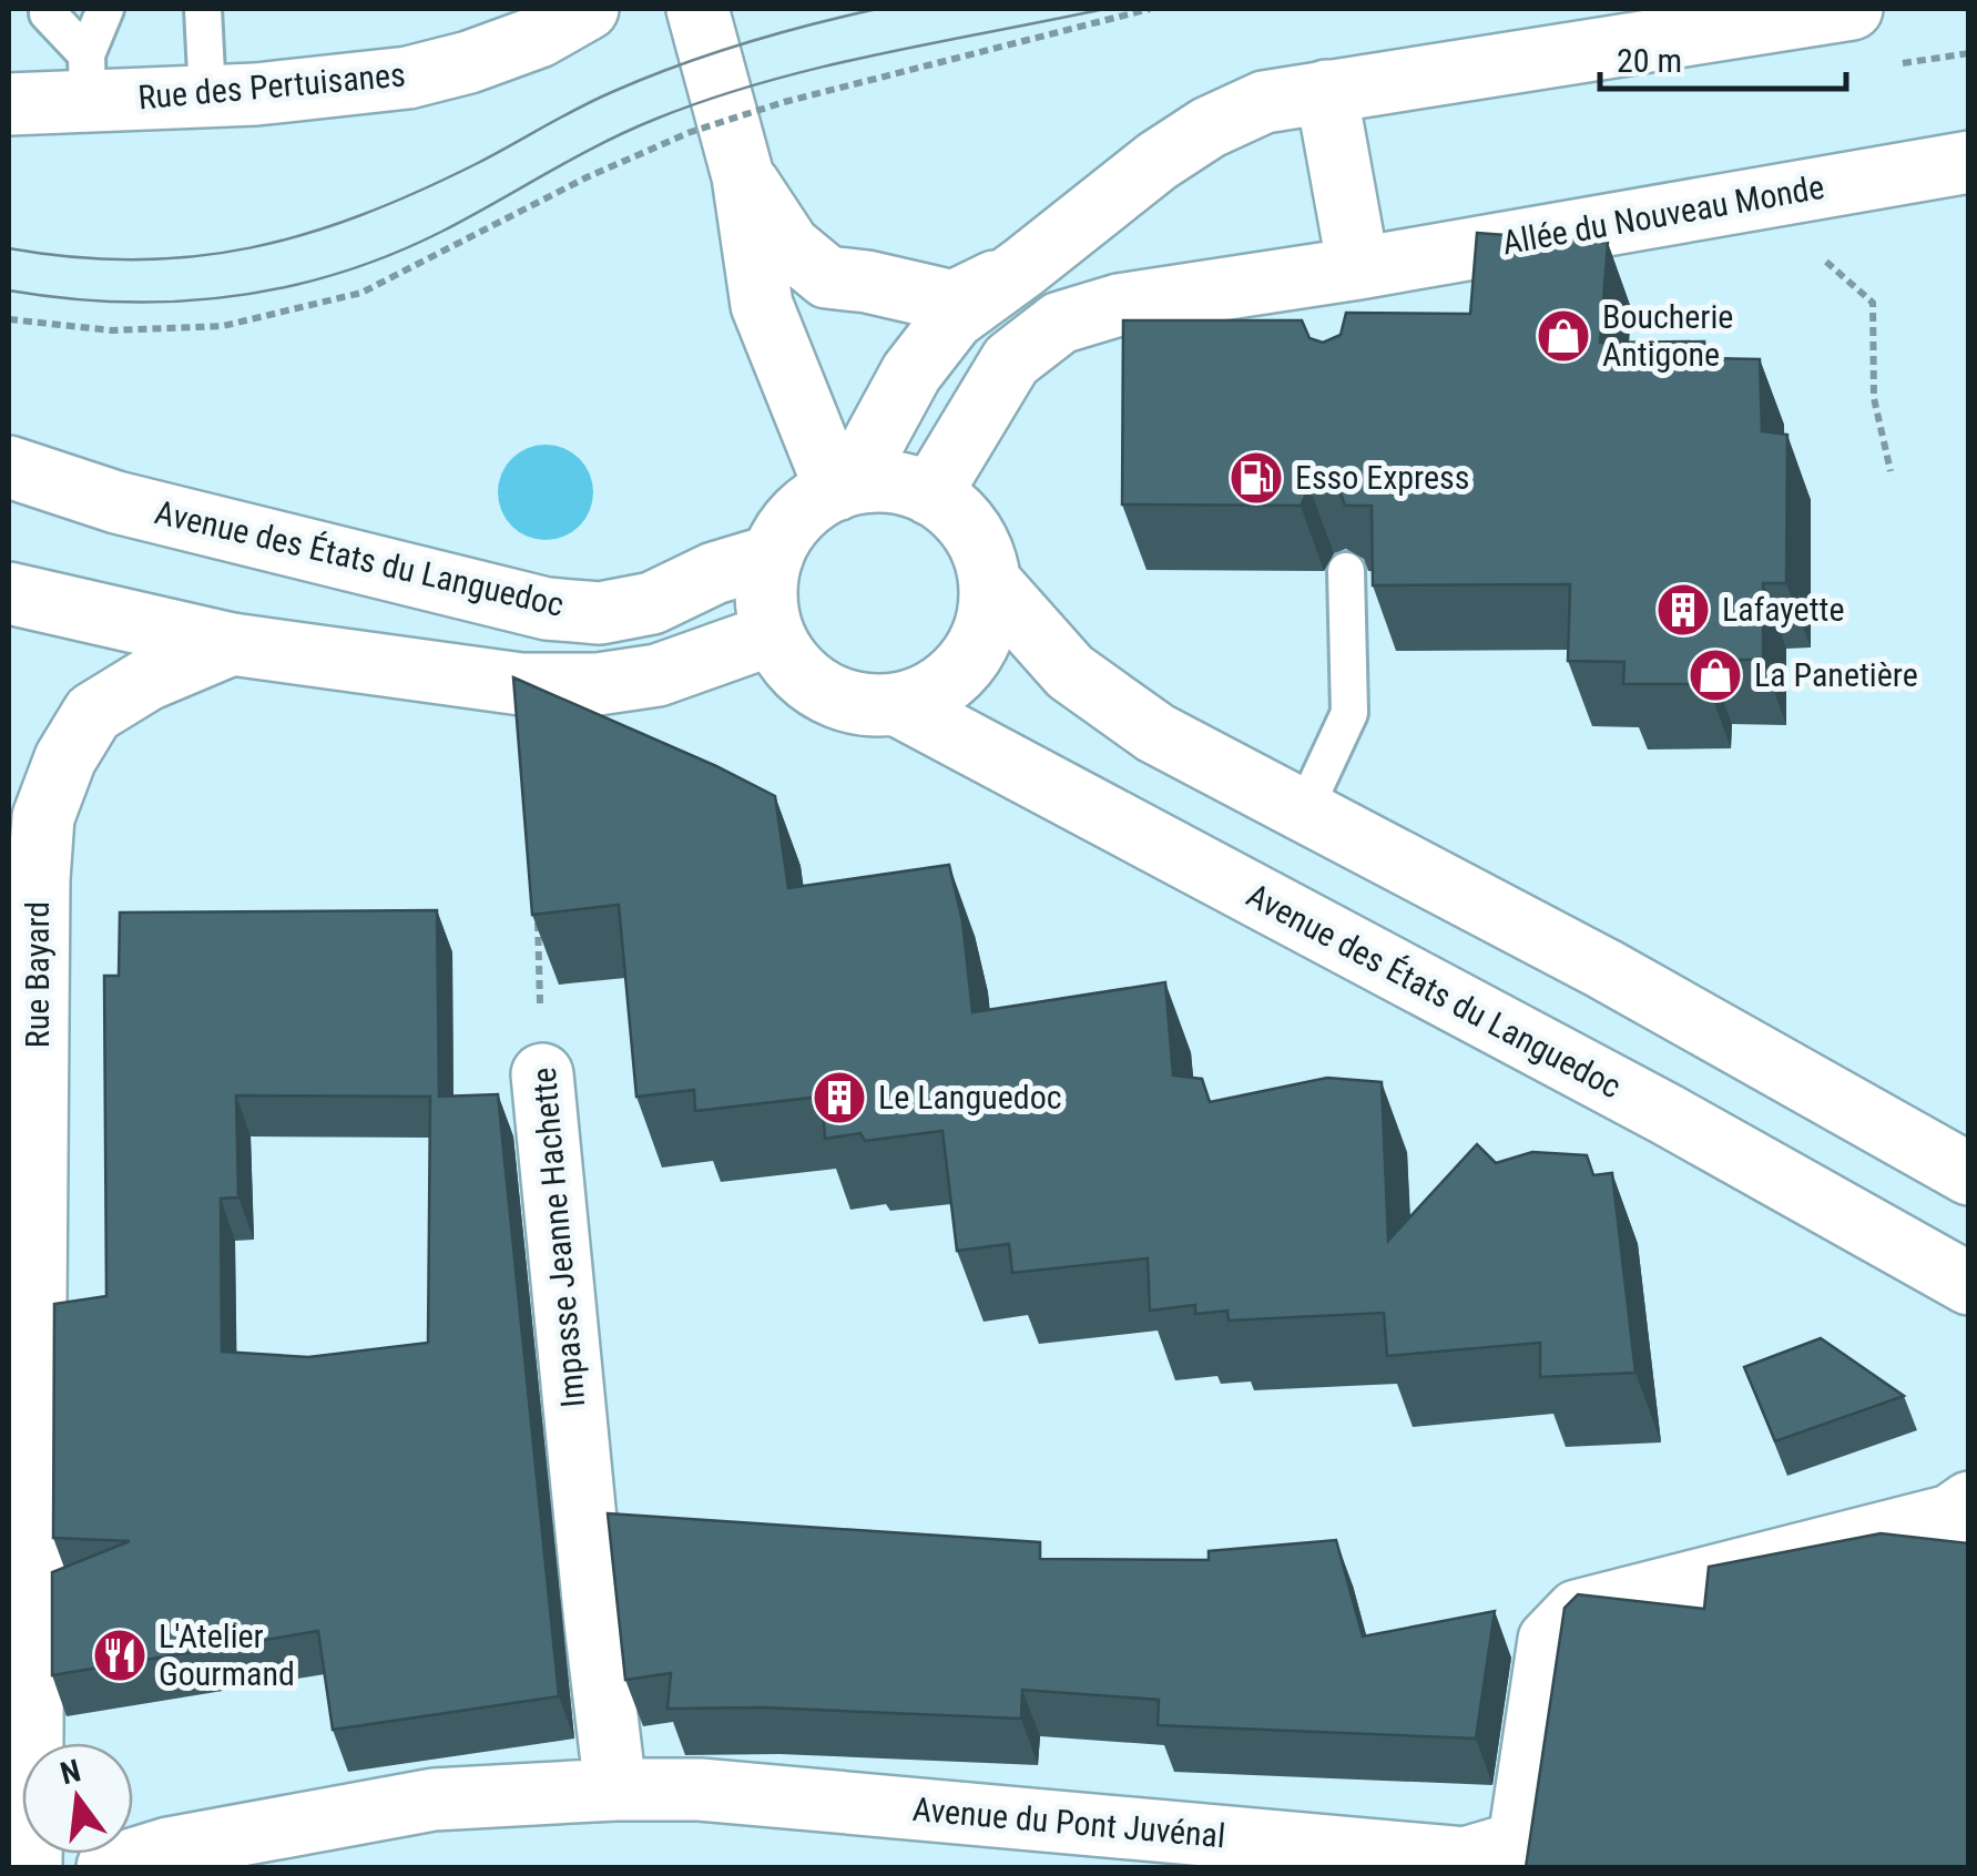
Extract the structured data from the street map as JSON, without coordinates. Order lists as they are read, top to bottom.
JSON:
{
  "streets": {
    "street": [
      "Rue des Pertuisanes",
      "Allée du Nouveau Monde",
      "Avenue des États du Languedoc",
      "Rue Bayard",
      "Impasse Jeanne Hachette",
      "Avenue du Pont Juvénal"
    ]
  },
  "crossings": [
    ["Allée du Nouveau Monde", "Avenue des États du Languedoc"],
    ["Impasse Jeanne Hachette", "Avenue du Pont Juvénal"]
  ],
  "places": {
    "shop": ["Boucherie Antigone", "La Panetière"],
    "fuel station": ["Esso Express"],
    "building": ["Lafayette", "Le Languedoc"],
    "restaurant": ["L'Atelier Gourmand"]
  },
  "scale_bar": "20 m",
  "north": "top"
}
